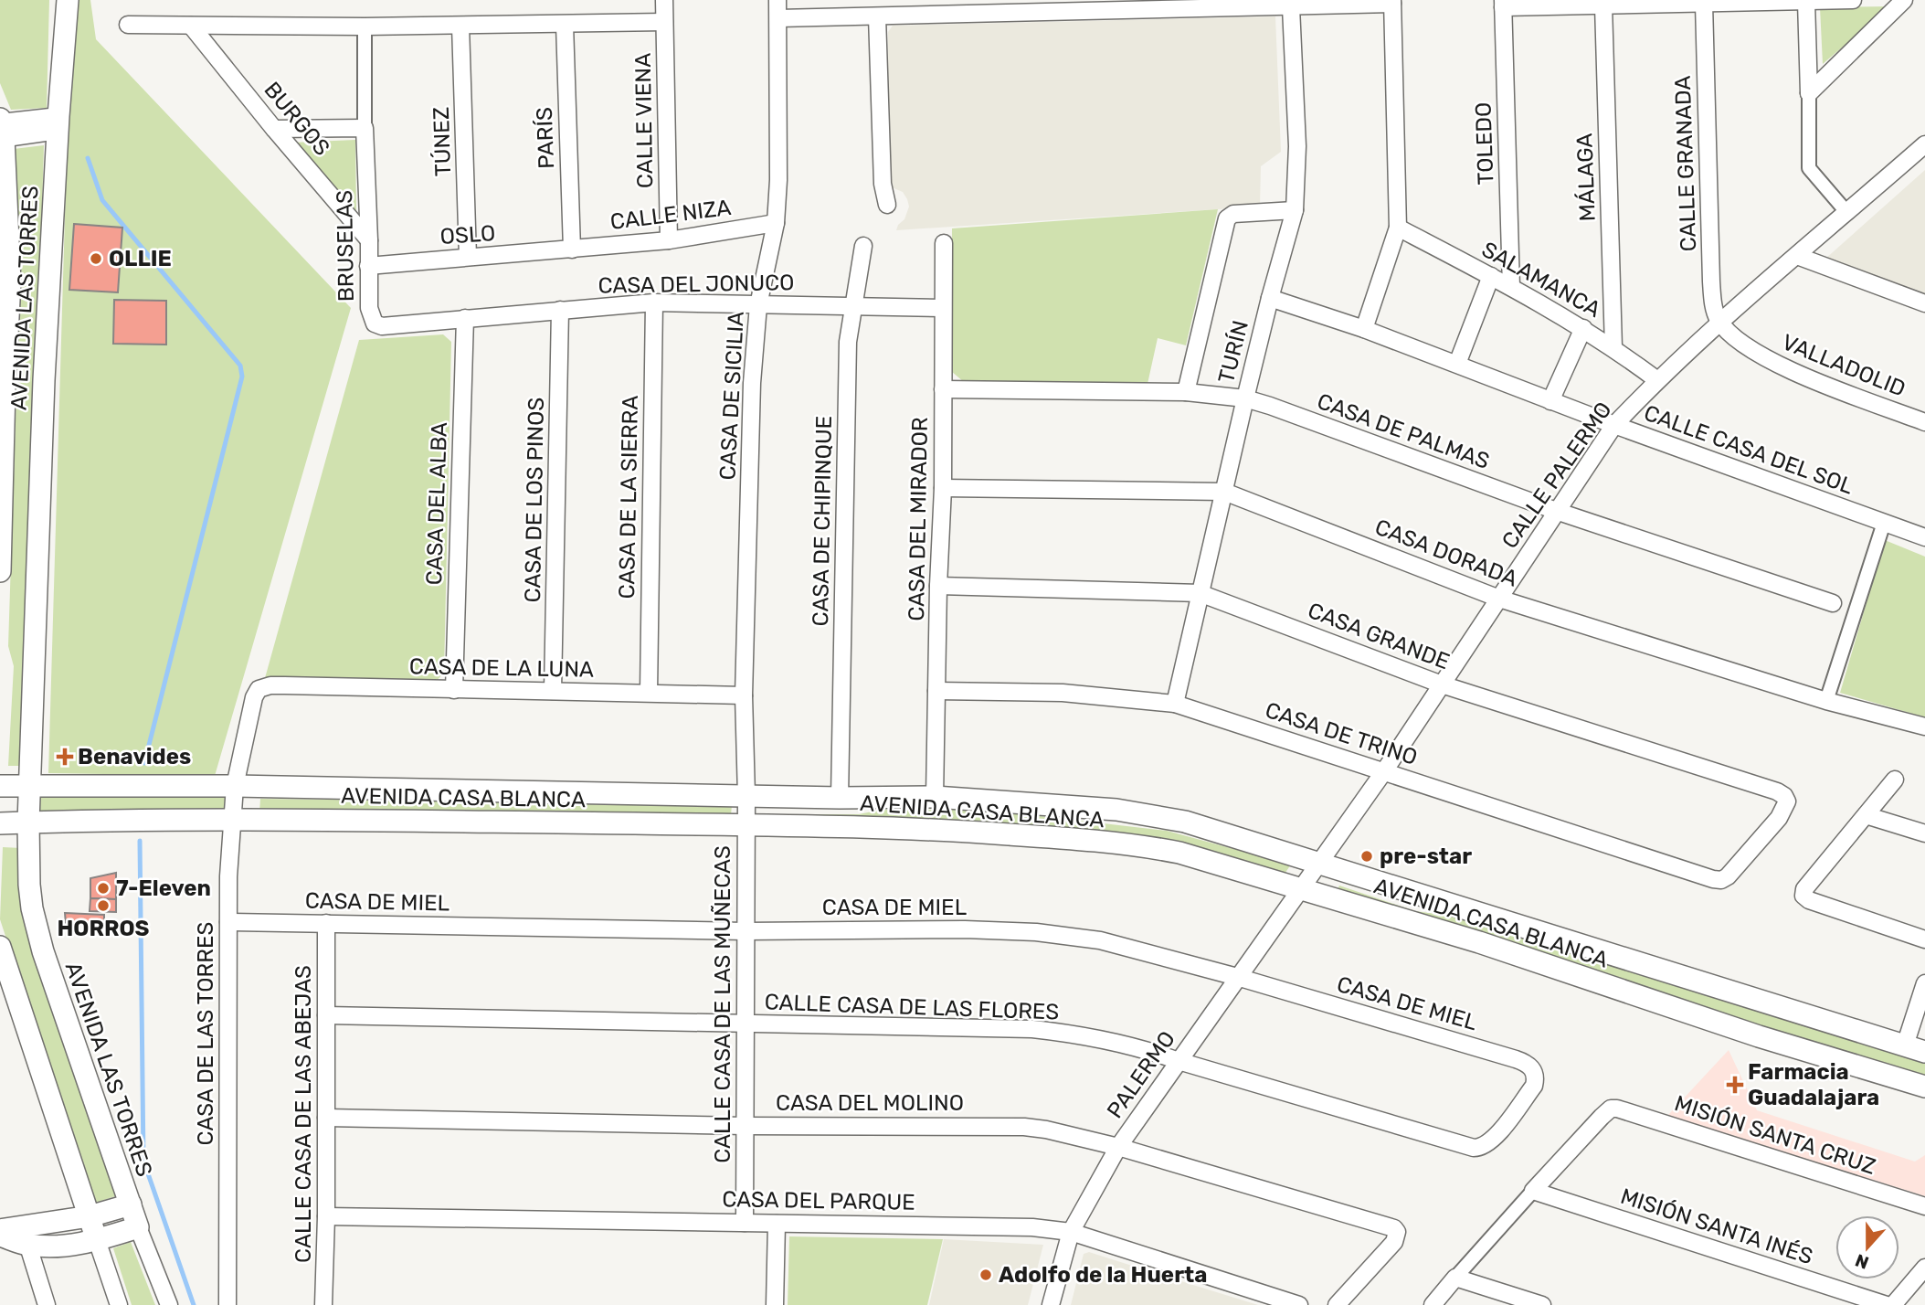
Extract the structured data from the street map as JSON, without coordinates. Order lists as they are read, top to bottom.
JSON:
{
  "streets": {
    "street": [
      "BURGOS",
      "CALLE VIENA",
      "PARÍS",
      "TÚNEZ",
      "TOLEDO",
      "CALLE GRANADA",
      "MÁLAGA",
      "CALLE NIZA",
      "OSLO",
      "BRUSELAS",
      "SALAMANCA",
      "CASA DEL JONUCO",
      "AVENIDA LAS TORRES",
      "TURÍN",
      "VALLADOLID",
      "CASA DE SICILIA",
      "CASA DE PALMAS",
      "CALLE CASA DEL SOL",
      "CALLE PALERMO",
      "CASA DE LA SIERRA",
      "CASA DE LOS PINOS",
      "CASA DEL ALBA",
      "CASA DEL MIRADOR",
      "CASA DE CHIPINQUE",
      "CASA DORADA",
      "CASA GRANDE",
      "CASA DE LA LUNA",
      "CASA DE TRINO",
      "AVENIDA CASA BLANCA",
      "CASA DE MIEL",
      "CALLE CASA DE LAS MUÑECAS",
      "CALLE CASA DE LAS FLORES",
      "CASA DE LAS TORRES",
      "PALERMO",
      "CASA DEL MOLINO",
      "CALLE CASA DE LAS ABEJAS",
      "MISIÓN SANTA CRUZ",
      "CASA DEL PARQUE",
      "MISIÓN SANTA INÉS"
    ]
  },
  "crossings": [
    ["BURGOS", "BRUSELAS"],
    ["CALLE VIENA", "CALLE NIZA"],
    ["PARÍS", "CALLE NIZA"],
    ["PARÍS", "OSLO"],
    ["TÚNEZ", "OSLO"],
    ["TOLEDO", "SALAMANCA"],
    ["CALLE GRANADA", "VALLADOLID"],
    ["CALLE GRANADA", "CALLE PALERMO"],
    ["MÁLAGA", "SALAMANCA"],
    ["CALLE NIZA", "OSLO"],
    ["CALLE NIZA", "CASA DE SICILIA"],
    ["OSLO", "BRUSELAS"],
    ["BRUSELAS", "CASA DEL JONUCO"],
    ["SALAMANCA", "CALLE PALERMO"],
    ["CASA DEL JONUCO", "CASA DE SICILIA"],
    ["CASA DEL JONUCO", "CASA DE LA SIERRA"],
    ["CASA DEL JONUCO", "CASA DE LOS PINOS"],
    ["CASA DEL JONUCO", "CASA DEL ALBA"],
    ["CASA DEL JONUCO", "CASA DEL MIRADOR"],
    ["CASA DEL JONUCO", "CASA DE CHIPINQUE"],
    ["AVENIDA LAS TORRES", "AVENIDA CASA BLANCA"],
    ["TURÍN", "CASA DE PALMAS"],
    ["TURÍN", "CALLE CASA DEL SOL"],
    ["TURÍN", "CASA DORADA"],
    ["TURÍN", "CASA GRANDE"],
    ["TURÍN", "CASA DE TRINO"],
    ["VALLADOLID", "CALLE PALERMO"],
    ["CASA DE SICILIA", "CASA DE LA LUNA"],
    ["CASA DE SICILIA", "AVENIDA CASA BLANCA"],
    ["CASA DE SICILIA", "CALLE CASA DE LAS MUÑECAS"],
    ["CASA DE PALMAS", "CALLE PALERMO"],
    ["CASA DE PALMAS", "CASA DEL MIRADOR"],
    ["CALLE CASA DEL SOL", "CALLE PALERMO"],
    ["CALLE PALERMO", "CASA DORADA"],
    ["CALLE PALERMO", "CASA GRANDE"],
    ["CALLE PALERMO", "CASA DE TRINO"],
    ["CALLE PALERMO", "AVENIDA CASA BLANCA"],
    ["CALLE PALERMO", "PALERMO"],
    ["CASA DE LA SIERRA", "CASA DE LA LUNA"],
    ["CASA DE LOS PINOS", "CASA DE LA LUNA"],
    ["CASA DEL ALBA", "CASA DE LA LUNA"],
    ["CASA DEL MIRADOR", "CASA DORADA"],
    ["CASA DEL MIRADOR", "CASA GRANDE"],
    ["CASA DEL MIRADOR", "CASA DE TRINO"],
    ["CASA DEL MIRADOR", "AVENIDA CASA BLANCA"],
    ["CASA DE CHIPINQUE", "AVENIDA CASA BLANCA"],
    ["CASA GRANDE", "CASA DE TRINO"],
    ["CASA DE LA LUNA", "CASA DE LAS TORRES"],
    ["AVENIDA CASA BLANCA", "CALLE CASA DE LAS MUÑECAS"],
    ["AVENIDA CASA BLANCA", "CASA DE LAS TORRES"],
    ["AVENIDA CASA BLANCA", "PALERMO"],
    ["CASA DE MIEL", "CALLE CASA DE LAS MUÑECAS"],
    ["CASA DE MIEL", "CALLE CASA DE LAS FLORES"],
    ["CASA DE MIEL", "CASA DE LAS TORRES"],
    ["CASA DE MIEL", "PALERMO"],
    ["CASA DE MIEL", "CALLE CASA DE LAS ABEJAS"],
    ["CALLE CASA DE LAS MUÑECAS", "CALLE CASA DE LAS FLORES"],
    ["CALLE CASA DE LAS MUÑECAS", "CASA DEL MOLINO"],
    ["CALLE CASA DE LAS MUÑECAS", "CASA DEL PARQUE"],
    ["CALLE CASA DE LAS FLORES", "PALERMO"],
    ["CALLE CASA DE LAS FLORES", "CALLE CASA DE LAS ABEJAS"],
    ["PALERMO", "CASA DEL MOLINO"],
    ["PALERMO", "CASA DEL PARQUE"],
    ["CASA DEL MOLINO", "CALLE CASA DE LAS ABEJAS"],
    ["CALLE CASA DE LAS ABEJAS", "CASA DEL PARQUE"],
    ["MISIÓN SANTA CRUZ", "MISIÓN SANTA INÉS"]
  ],
  "places": {
    "other": [
      "OLLIE",
      "pre-star",
      "7-Eleven",
      "HORROS",
      "Adolfo de la Huerta"
    ],
    "health": ["Benavides", "Farmacia Guadalajara"]
  },
  "north": "bottom"
}
